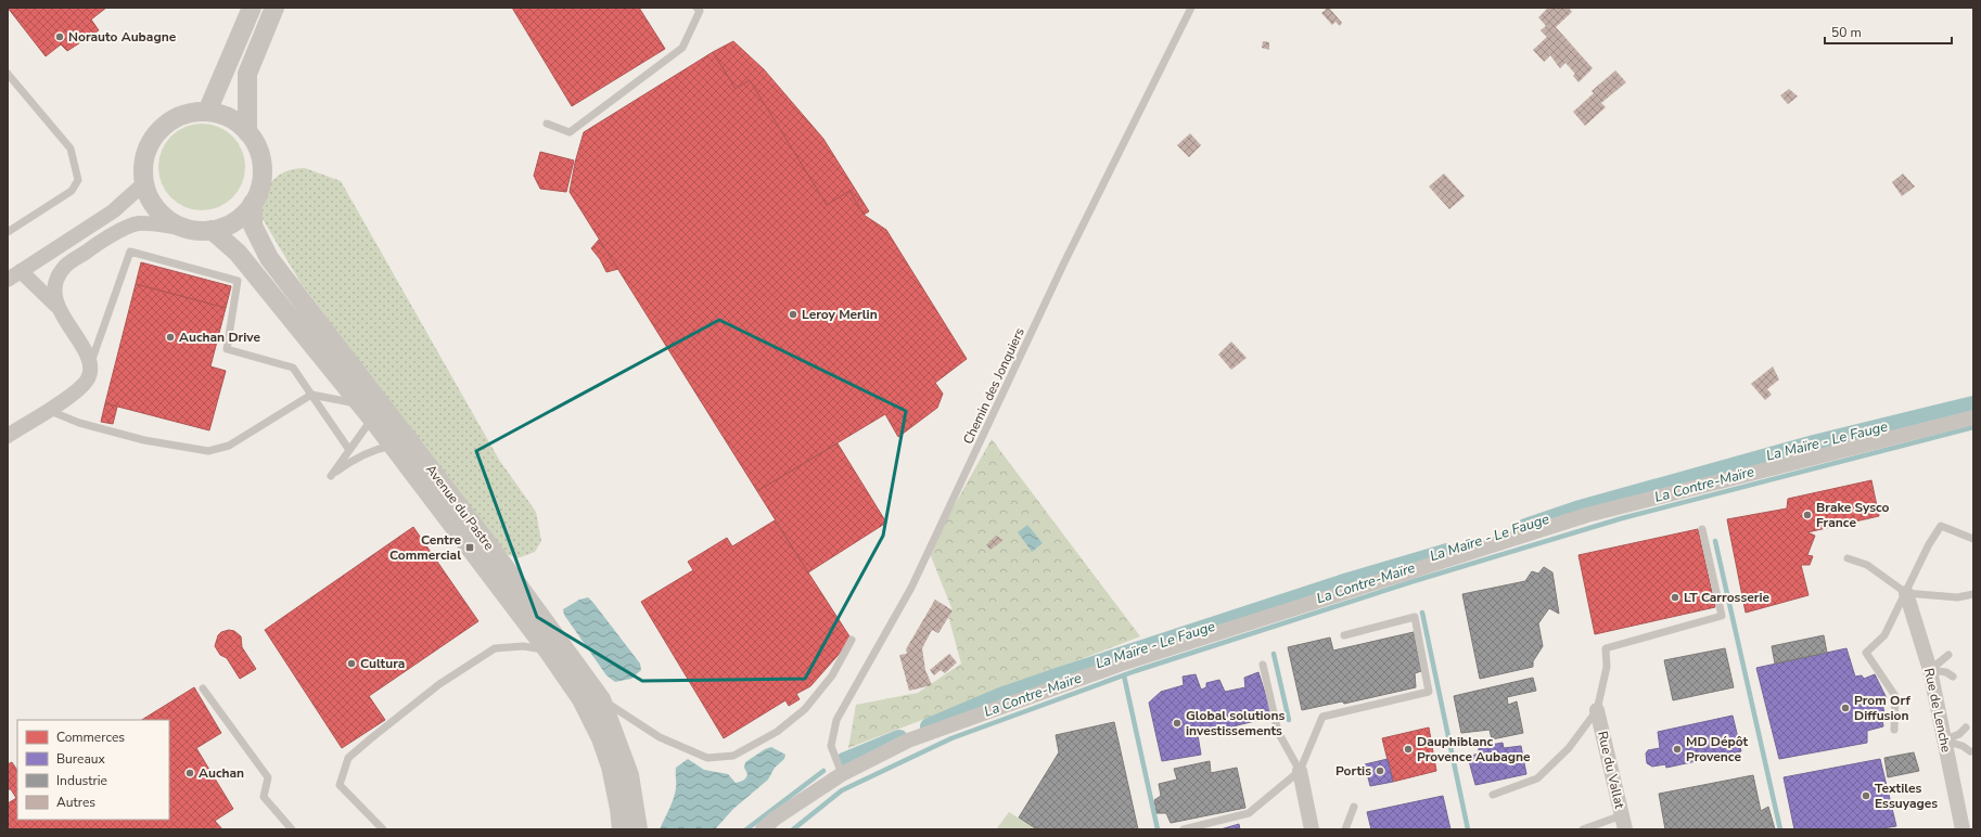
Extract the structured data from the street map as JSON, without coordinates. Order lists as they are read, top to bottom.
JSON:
{
  "streets": {
    "street": ["Avenue du Pastre", "Rue de Lenche", "Rue du Vallat"],
    "lane": ["Chemin des Jonquiers"]
  },
  "water": ["La Maïre - Le Fauge", "La Contre-Maïre"],
  "places": {
    "other": [
      "Norauto Aubagne",
      "Leroy Merlin",
      "Auchan Drive",
      "Brake Sysco France",
      "LT Carrosserie",
      "Cultura",
      "Prom Orf Diffusion",
      "Global solutions investissements",
      "Dauphiblanc Provence Aubagne",
      "MD Dépôt Provence",
      "Portis",
      "Auchan",
      "Textiles Essuyages"
    ],
    "transit": ["Centre Commercial"]
  },
  "legend": [
    "Commerces",
    "Bureaux",
    "Industrie",
    "Autres"
  ],
  "scale_bar": "50 m"
}
